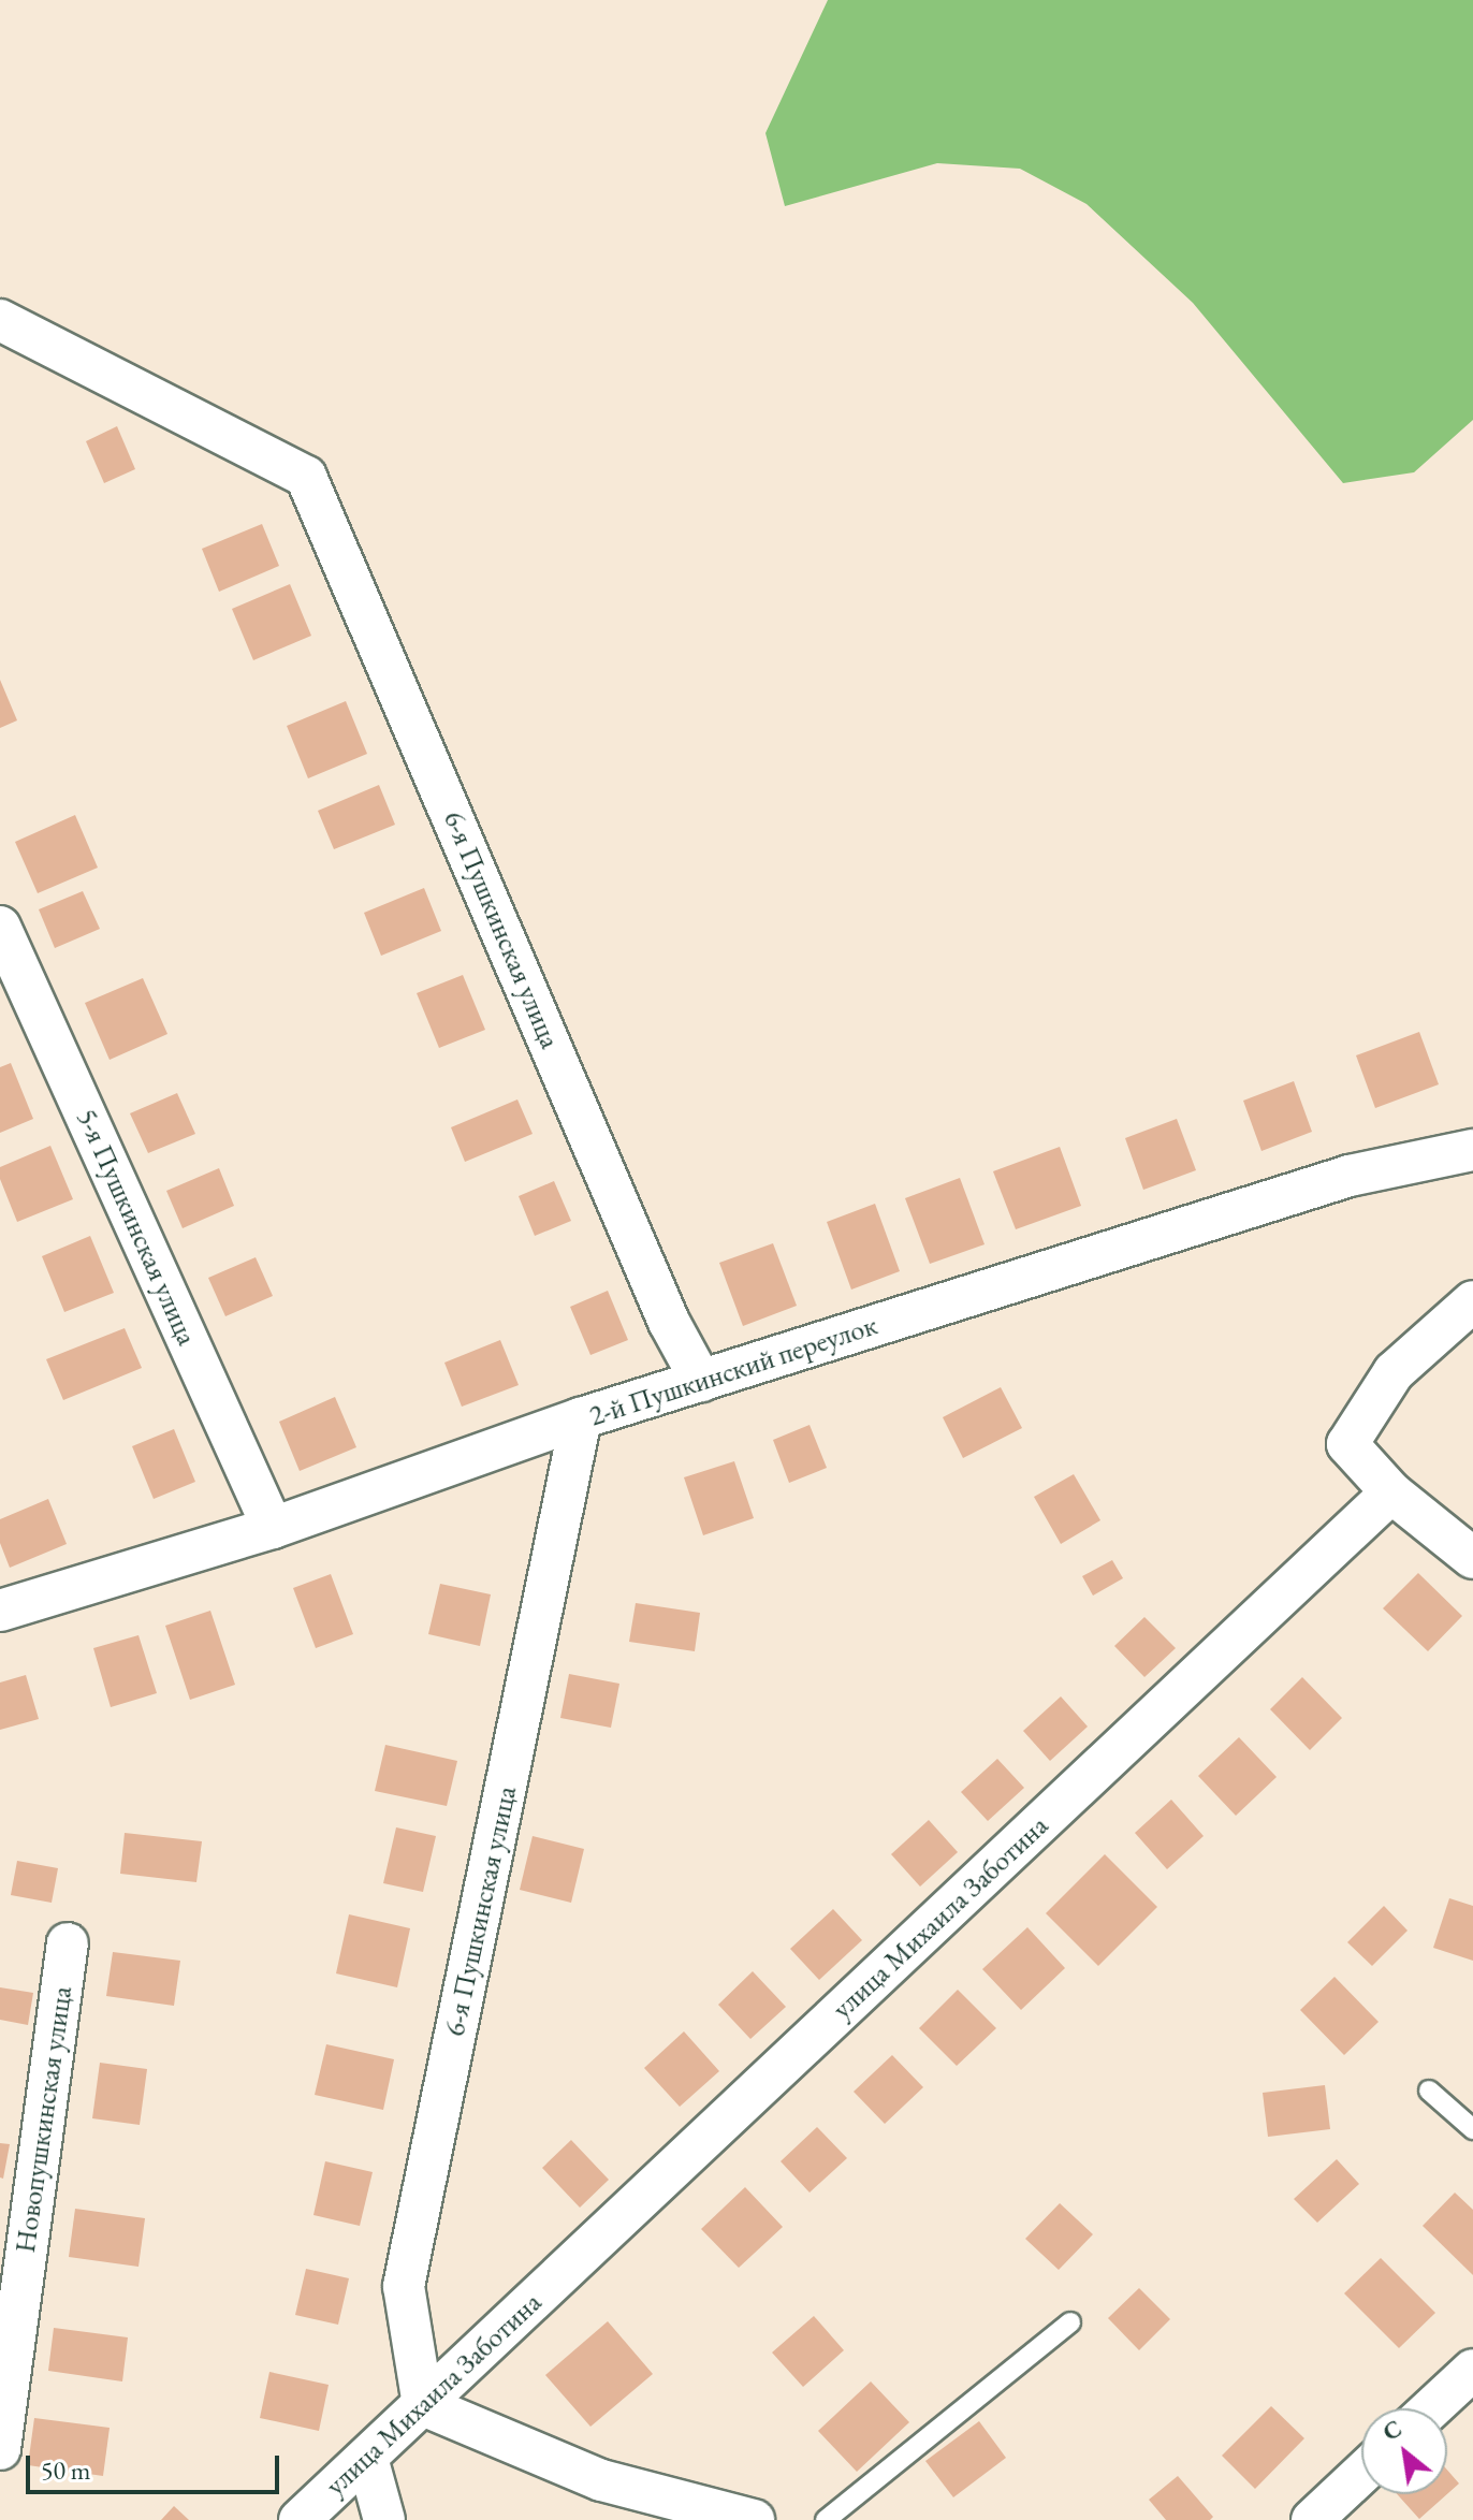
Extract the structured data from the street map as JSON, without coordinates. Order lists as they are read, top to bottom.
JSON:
{
  "streets": {
    "street": [
      "6-я Пушкинская улица",
      "5-я Пушкинская улица",
      "2-й Пушкинский переулок",
      "улица Михаила Заботина",
      "Новопушкинская улица"
    ]
  },
  "crossings": [
    ["6-я Пушкинская улица", "2-й Пушкинский переулок"],
    ["6-я Пушкинская улица", "улица Михаила Заботина"],
    ["5-я Пушкинская улица", "2-й Пушкинский переулок"]
  ],
  "scale_bar": "50 m",
  "north": "top left"
}
